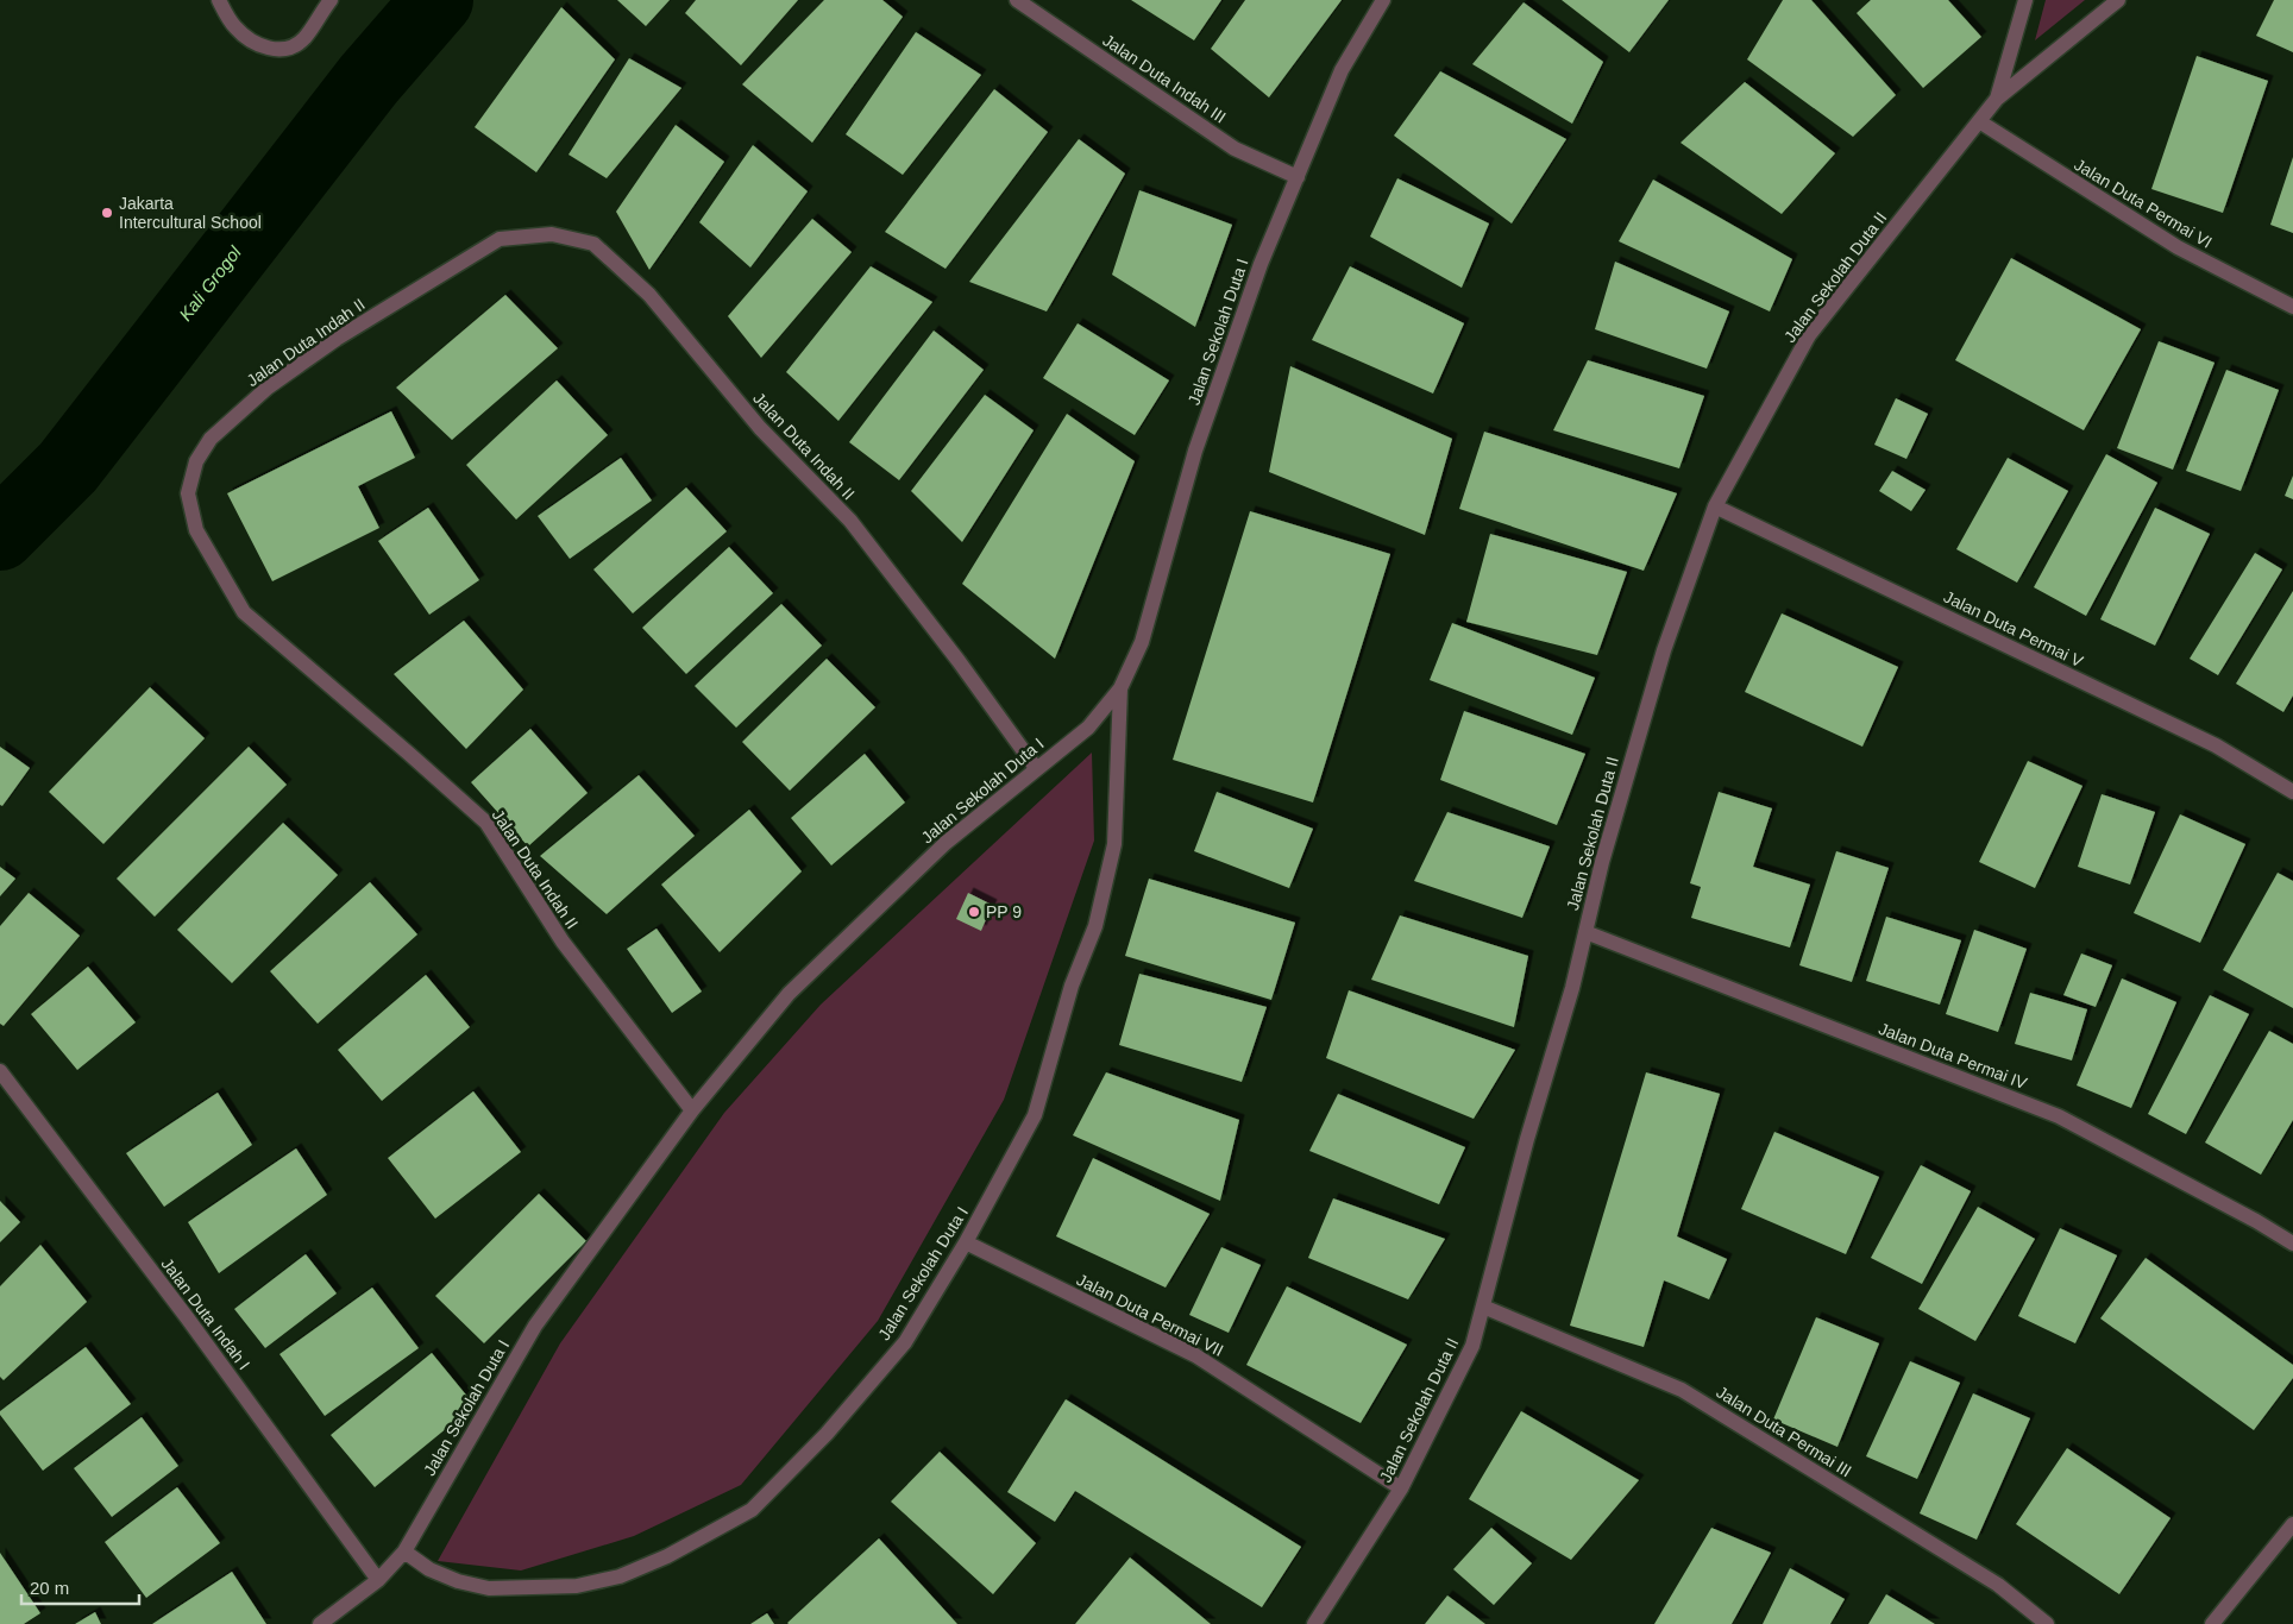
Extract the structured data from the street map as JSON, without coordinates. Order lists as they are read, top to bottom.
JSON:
{
  "streets": {
    "street": [
      "Jalan Duta Indah III",
      "Jalan Duta Permai VI",
      "Jalan Sekolah Duta II",
      "Jalan Sekolah Duta I",
      "Jalan Duta Indah II",
      "Jalan Duta Permai V",
      "Jalan Duta Permai IV",
      "Jalan Duta Indah I",
      "Jalan Duta Permai VII",
      "Jalan Duta Permai III"
    ]
  },
  "crossings": [
    ["Jalan Duta Indah III", "Jalan Sekolah Duta I"],
    ["Jalan Duta Permai VI", "Jalan Sekolah Duta II"],
    ["Jalan Sekolah Duta II", "Jalan Duta Permai V"],
    ["Jalan Sekolah Duta II", "Jalan Duta Permai IV"],
    ["Jalan Sekolah Duta II", "Jalan Duta Permai VII"],
    ["Jalan Sekolah Duta II", "Jalan Duta Permai III"],
    ["Jalan Sekolah Duta I", "Jalan Duta Indah II"],
    ["Jalan Sekolah Duta I", "Jalan Duta Indah I"],
    ["Jalan Sekolah Duta I", "Jalan Duta Permai VII"]
  ],
  "water": ["Kali Grogol"],
  "places": ["Jakarta Intercultural School", "PP 9"],
  "scale_bar": "20 m"
}
